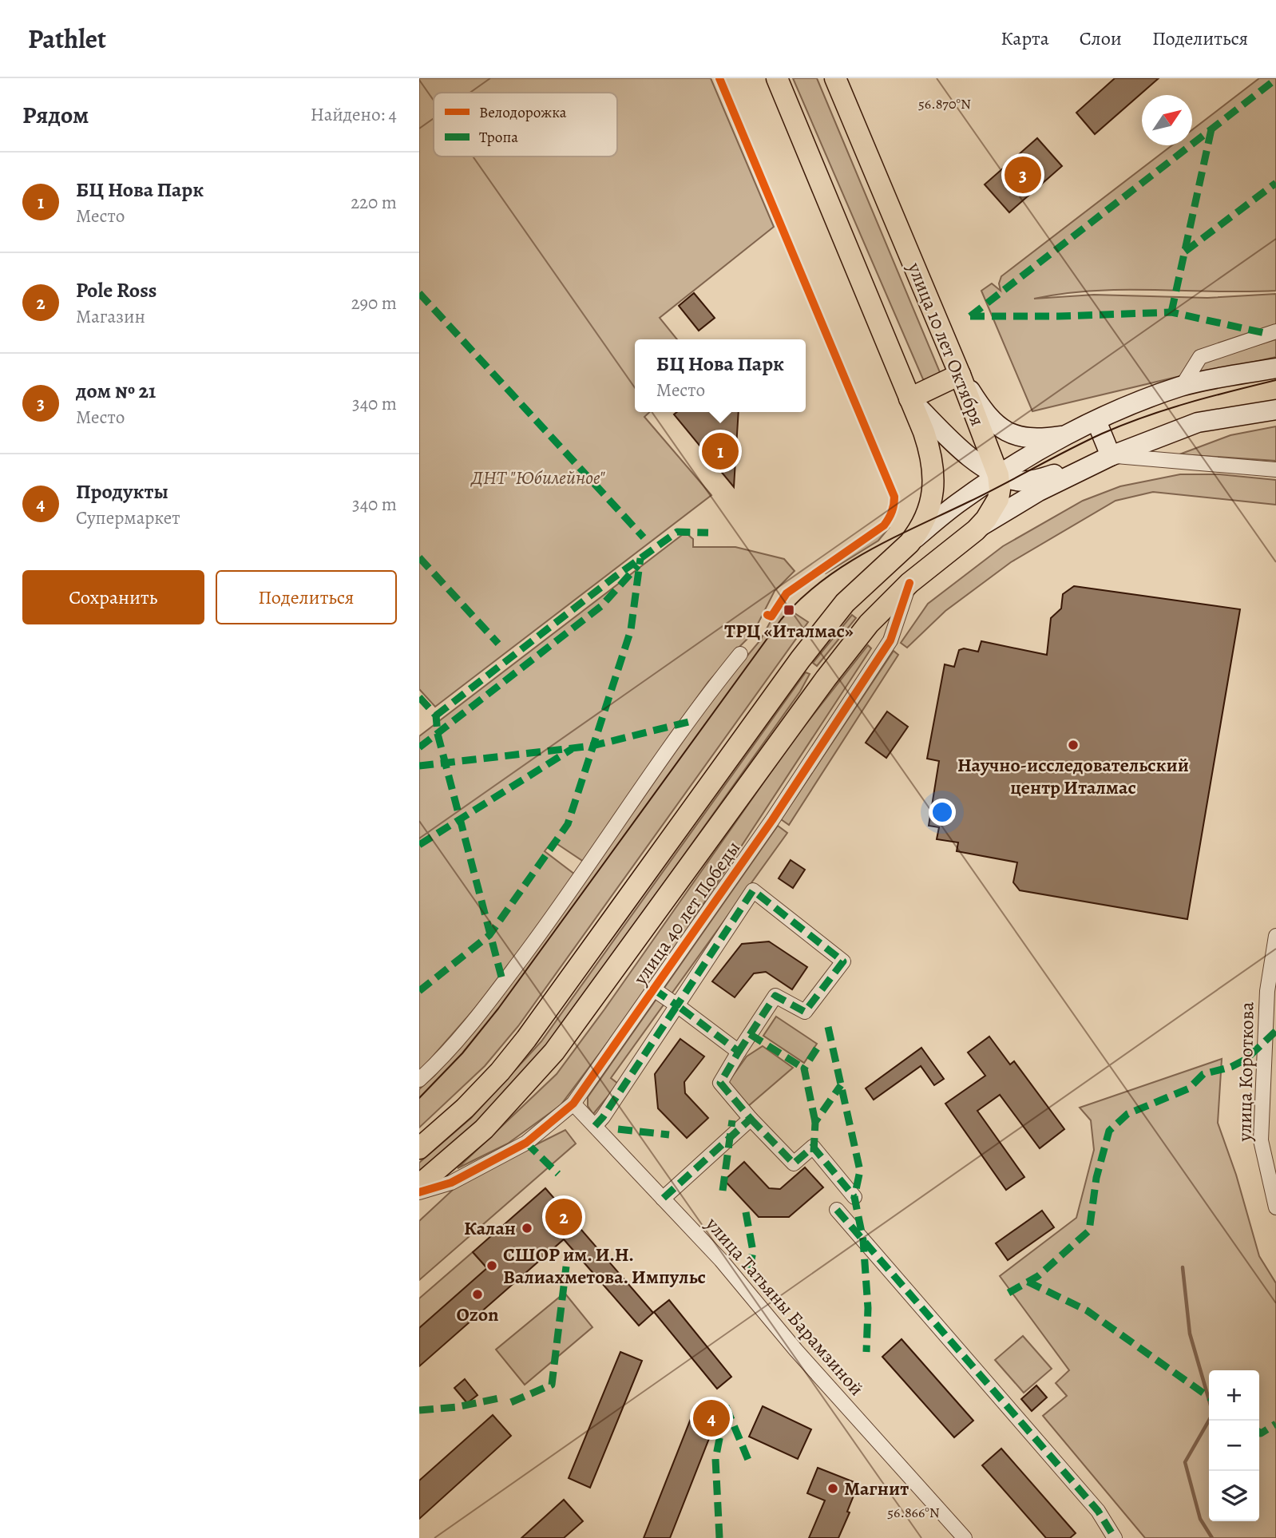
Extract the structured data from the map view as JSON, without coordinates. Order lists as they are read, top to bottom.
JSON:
{
  "streets": {
    "main road": ["улица 10 лет Октября", "улица 40 лет Победы"],
    "street": ["улица Короткова", "улица Татьяны Барамзиной"]
  },
  "crossings": [
    ["улица 10 лет Октября", "улица 40 лет Победы"],
    ["улица 40 лет Победы", "улица Татьяны Барамзиной"]
  ],
  "parks": ["ДНТ \"Юбилейное\""],
  "places": {
    "transit": ["ТРЦ «Италмас»"],
    "other": [
      "Научно-исследовательский центр Италмас",
      "Калан",
      "СШОР им. И.Н. Валиахметова. Импульс",
      "Ozon",
      "Магнит"
    ]
  },
  "legend": ["Велодорожка", "Тропа"],
  "north": "top right",
  "page": {
    "header": "Pathlet",
    "nav": ["Карта", "Слои", "Поделиться"],
    "heading": ["Рядом", "Найдено: 4"],
    "list": [
      {
        "mark": "1",
        "name": "БЦ Нова Парк",
        "note": "Место",
        "value": "220 m"
      },
      {
        "mark": "2",
        "name": "Pole Ross",
        "note": "Магазин",
        "value": "290 m"
      },
      {
        "mark": "3",
        "name": "дом № 21",
        "note": "Место",
        "value": "340 m"
      },
      {
        "mark": "4",
        "name": "Продукты",
        "note": "Супермаркет",
        "value": "340 m"
      }
    ],
    "pins": [
      "3",
      "1",
      "2",
      "4"
    ],
    "popup": ["БЦ Нова Парк", "Место"],
    "buttons": ["Сохранить", "Поделиться"],
    "map_buttons": ["+", "−"]
  },
  "coordinates": ["56.870°N", "56.866°N"]
}
